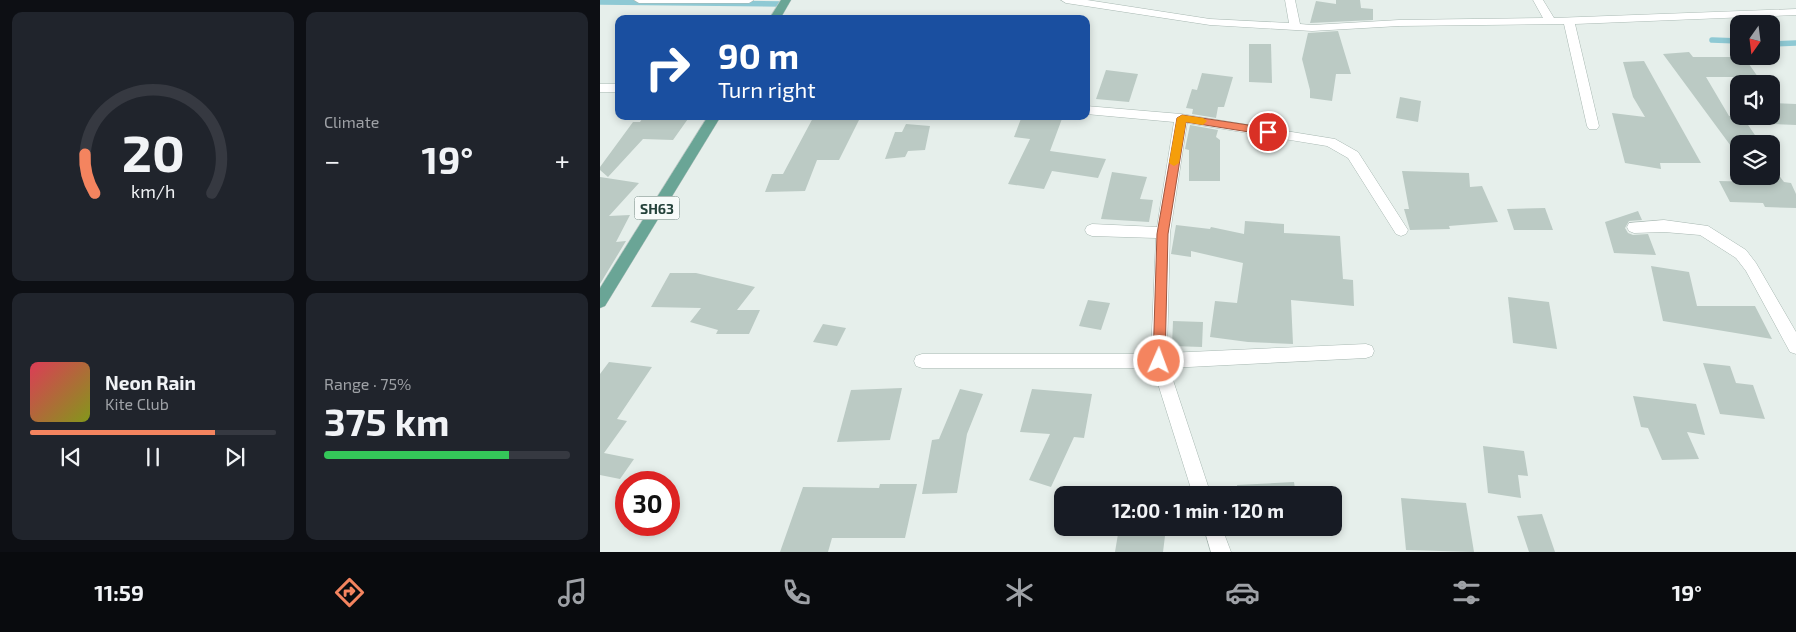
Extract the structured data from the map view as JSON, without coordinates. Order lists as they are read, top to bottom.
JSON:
{
  "streets": {
    "main road": ["SH63"]
  },
  "north": "bottom",
  "page": {
    "tile": [
      "Climate",
      ["Range · 75%", "375 km"]
    ],
    "turn": ["90 m", "Turn right"],
    "heat": ["−", "19°", "+"],
    "song": ["Neon Rain", "Kite Club"],
    "limit": "30",
    "trip": "12:00 · 1 min · 120 m",
    "tabs": ["11:59", "19°"],
    "gauge": ["20", "km/h"]
  }
}
